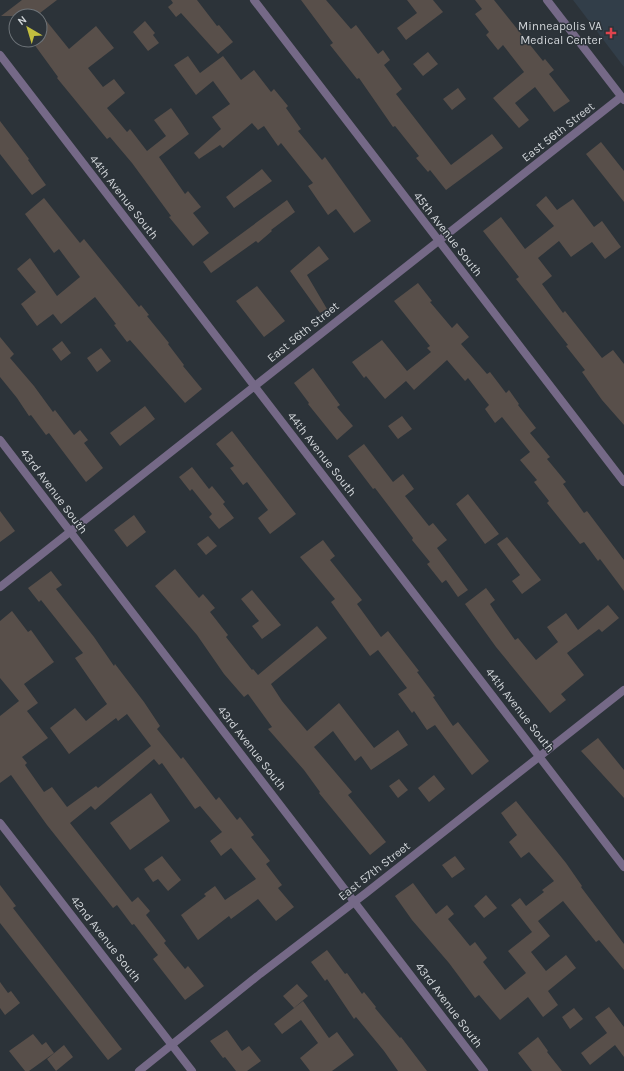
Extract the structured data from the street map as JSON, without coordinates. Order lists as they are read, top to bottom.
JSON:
{
  "streets": {
    "street": [
      "East 56th Street",
      "44th Avenue South",
      "45th Avenue South",
      "43rd Avenue South",
      "East 57th Street",
      "42nd Avenue South"
    ]
  },
  "crossings": [
    ["East 56th Street", "44th Avenue South"],
    ["East 56th Street", "45th Avenue South"],
    ["East 56th Street", "43rd Avenue South"],
    ["44th Avenue South", "East 57th Street"],
    ["43rd Avenue South", "East 57th Street"],
    ["East 57th Street", "42nd Avenue South"]
  ],
  "places": {
    "health": ["Minneapolis VA Medical Center"]
  },
  "north": "top left"
}
